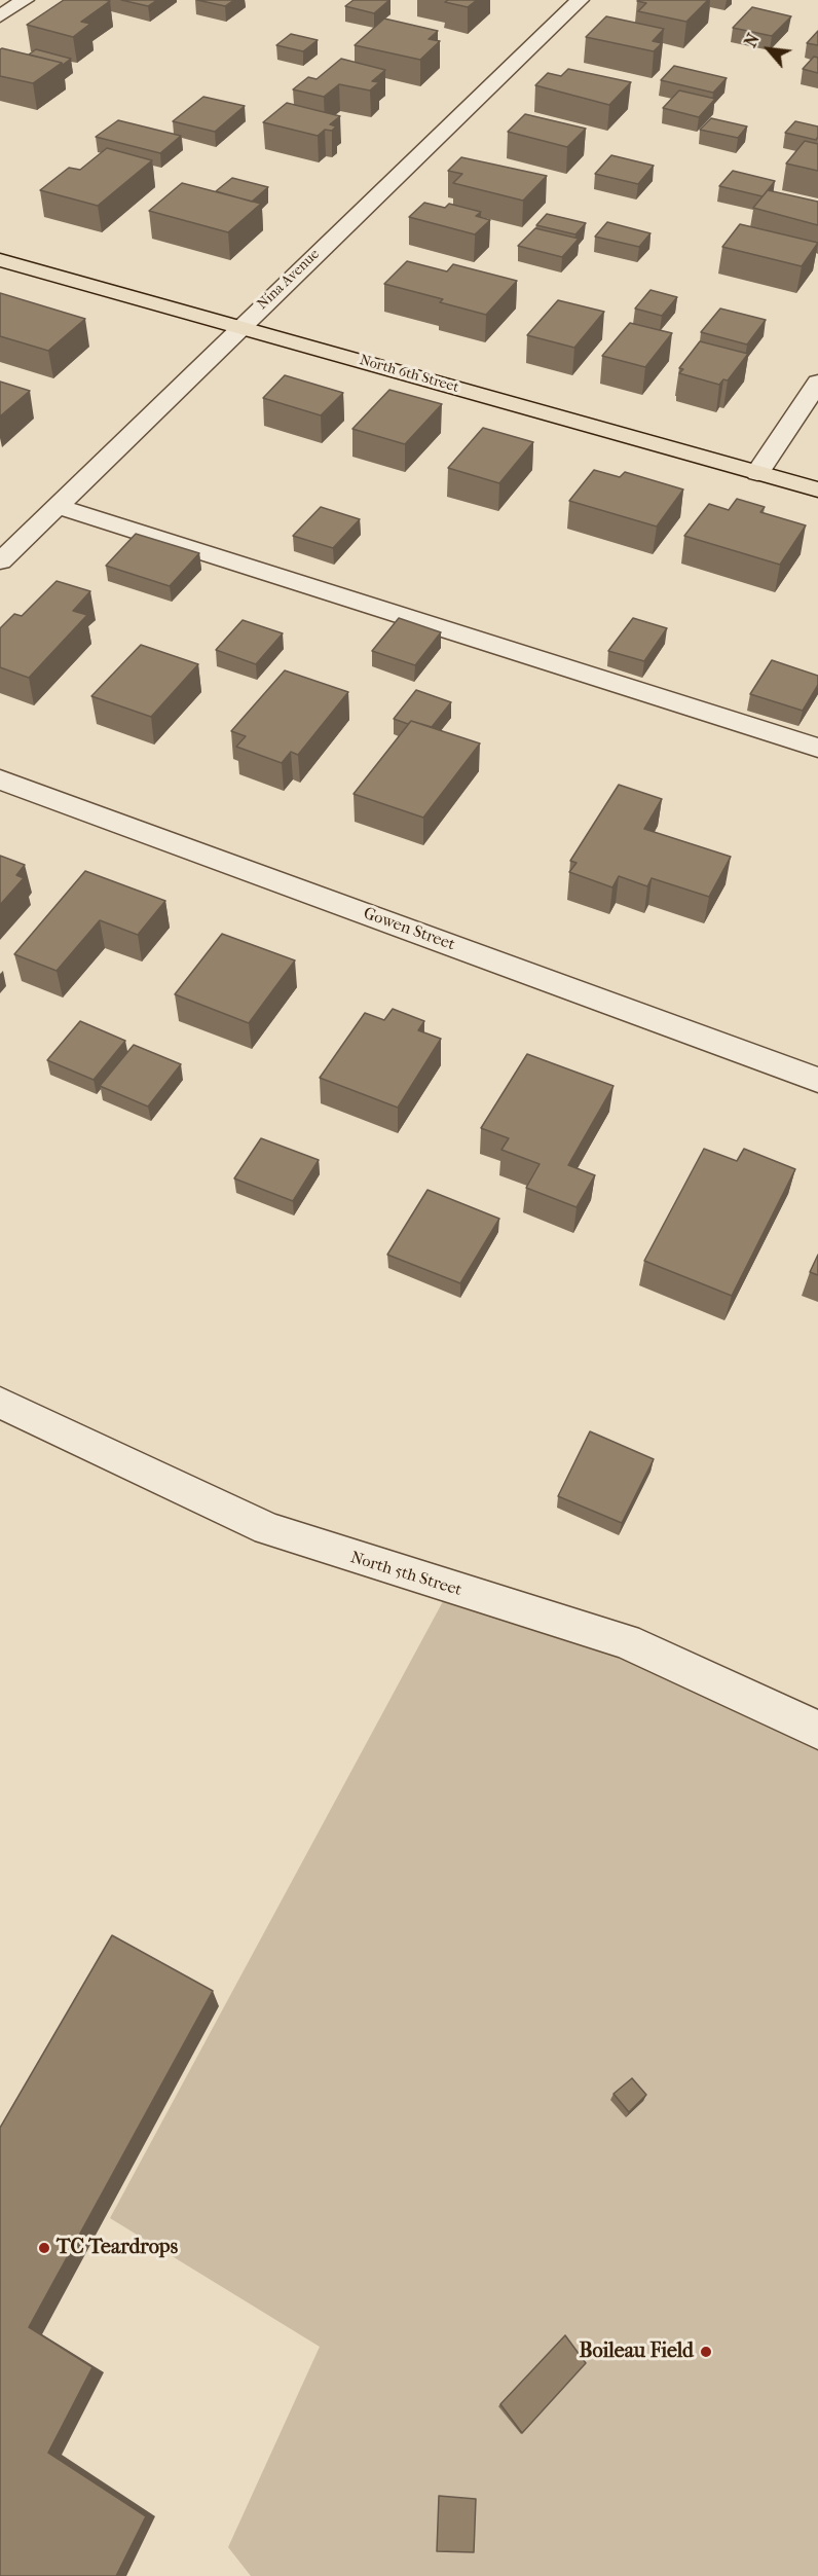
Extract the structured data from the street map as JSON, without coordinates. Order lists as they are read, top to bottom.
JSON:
{
  "streets": {
    "main road": ["North 6th Street"],
    "street": ["Nina Avenue", "Gowen Street", "North 5th Street"]
  },
  "crossings": [
    ["Nina Avenue", "North 6th Street"]
  ],
  "places": ["TC Teardrops", "Boileau Field"],
  "north": "top left"
}
